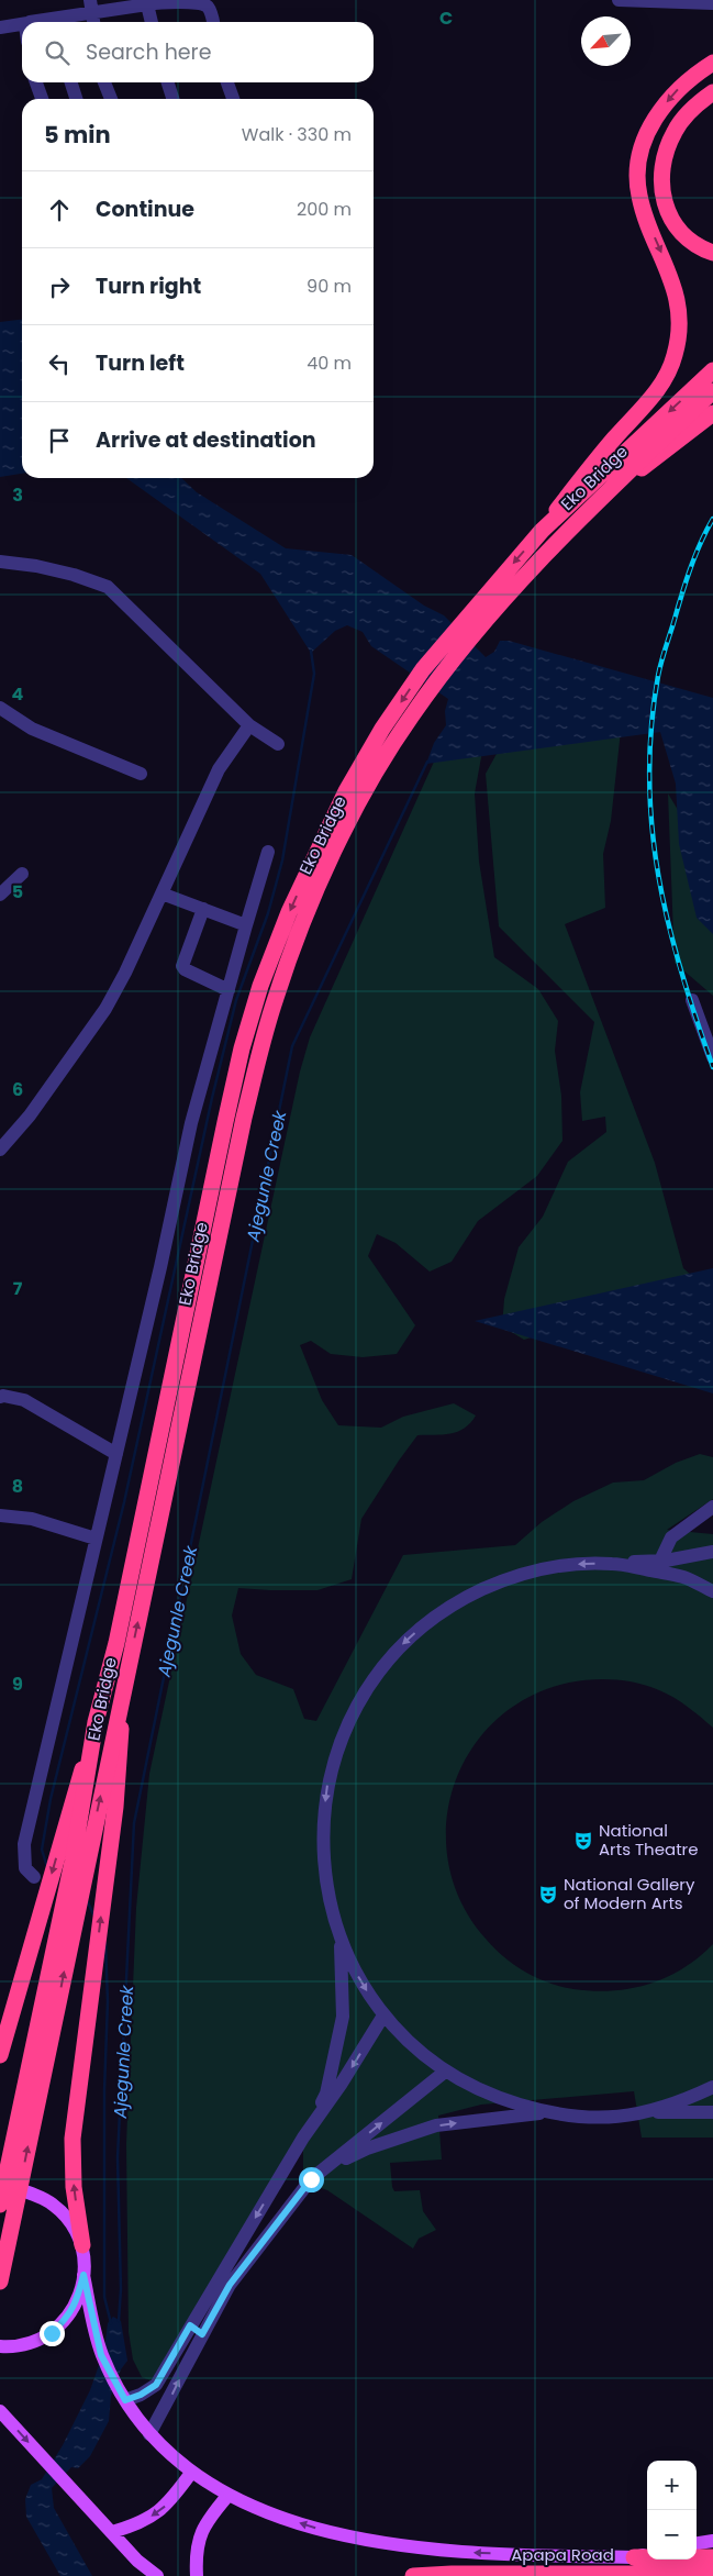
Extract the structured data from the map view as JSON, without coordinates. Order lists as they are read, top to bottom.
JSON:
{
  "streets": {
    "highway": ["Eko Bridge", "Apapa Road"]
  },
  "water": ["Ajegunle Creek"],
  "places": {
    "theatre": ["National Arts Theatre", "National Gallery of Modern Arts"]
  },
  "north": "bottom left",
  "page": {
    "search": "Search here",
    "heading": ["5 min", "Walk · 330 m"],
    "list": [
      ["Continue", "200 m"],
      ["Turn right", "90 m"],
      ["Turn left", "40 m"],
      "Arrive at destination"
    ],
    "map_buttons": ["+", "−"]
  },
  "grid": {
    "columns": ["C"],
    "rows": [
      "3",
      "4",
      "5",
      "6",
      "7",
      "8",
      "9"
    ]
  }
}
